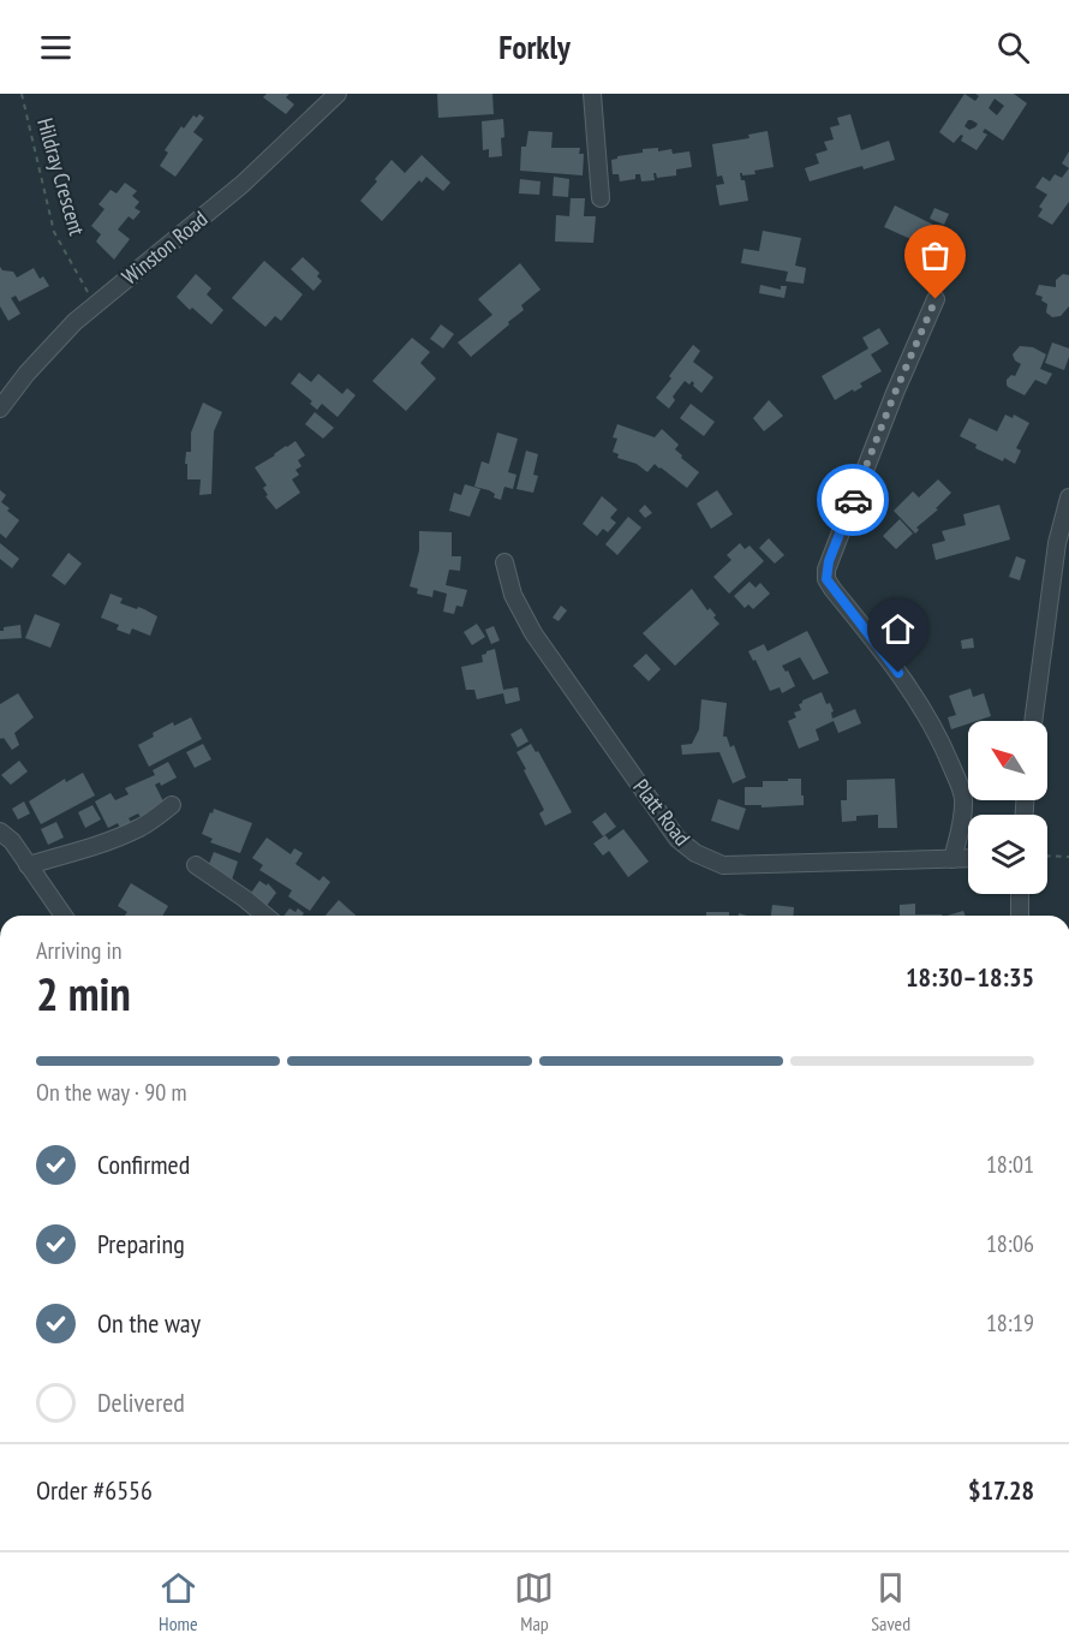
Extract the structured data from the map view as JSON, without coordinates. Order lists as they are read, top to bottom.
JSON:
{
  "streets": {
    "street": ["Winston Road", "Platt Road"],
    "path": ["Hildray Crescent"]
  },
  "crossings": [
    ["Hildray Crescent", "Winston Road"]
  ],
  "north": "top left",
  "page": {
    "header": "Forkly",
    "heading": ["2 min", "Arriving in", "18:30–18:35"],
    "panel": ["Order #6556", "$17.28"],
    "bar": "On the way · 90 m",
    "list": [
      ["Confirmed", "18:01"],
      ["Preparing", "18:06"],
      ["On the way", "18:19"],
      "Delivered"
    ],
    "tabs": ["Home", "Map", "Saved"]
  }
}
